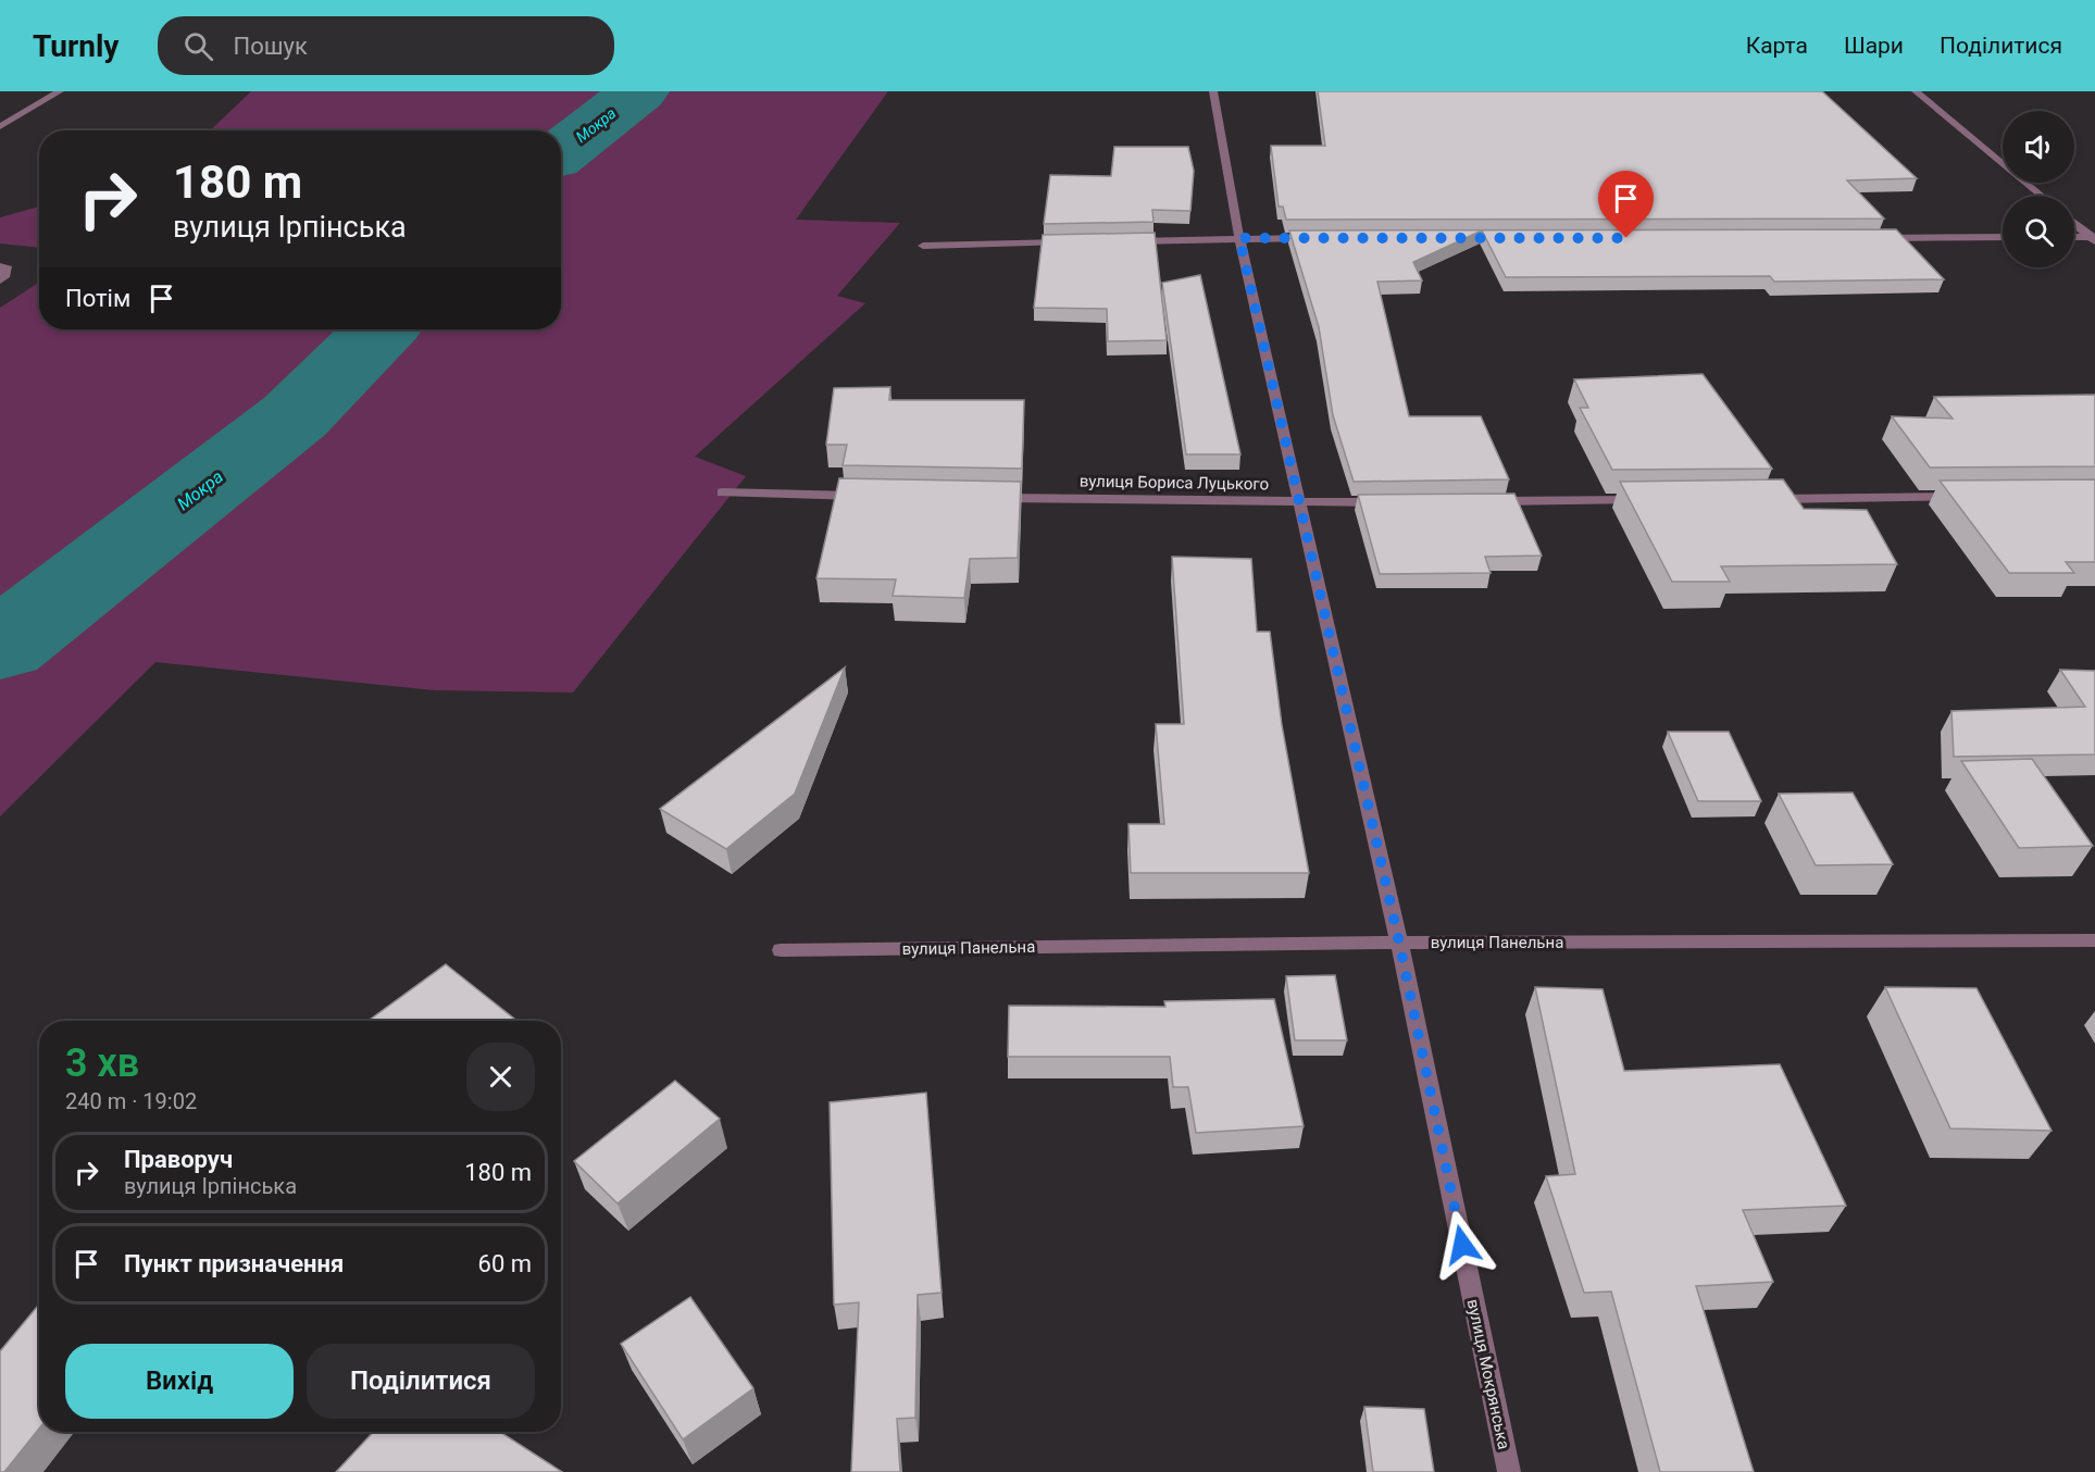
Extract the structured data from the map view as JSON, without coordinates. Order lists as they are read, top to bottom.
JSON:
{
  "streets": {
    "street": ["вулиця Бориса Луцького", "вулиця Панельна", "вулиця Мокрянська"]
  },
  "crossings": [
    ["вулиця Бориса Луцького", "вулиця Мокрянська"],
    ["вулиця Панельна", "вулиця Мокрянська"]
  ],
  "water": ["Мокра"],
  "page": {
    "header": "Turnly",
    "search": "Пошук",
    "nav": ["Карта", "Шари", "Поділитися"],
    "turn": ["180 m", "вулиця Ірпінська"],
    "then": "Потім",
    "heading": ["3 хв", "240 m · 19:02"],
    "list": [
      {
        "name": "Праворуч",
        "note": "вулиця Ірпінська",
        "value": "180 m"
      },
      {
        "name": "Пункт призначення",
        "value": "60 m"
      }
    ],
    "buttons": ["Вихід", "Поділитися"]
  }
}
